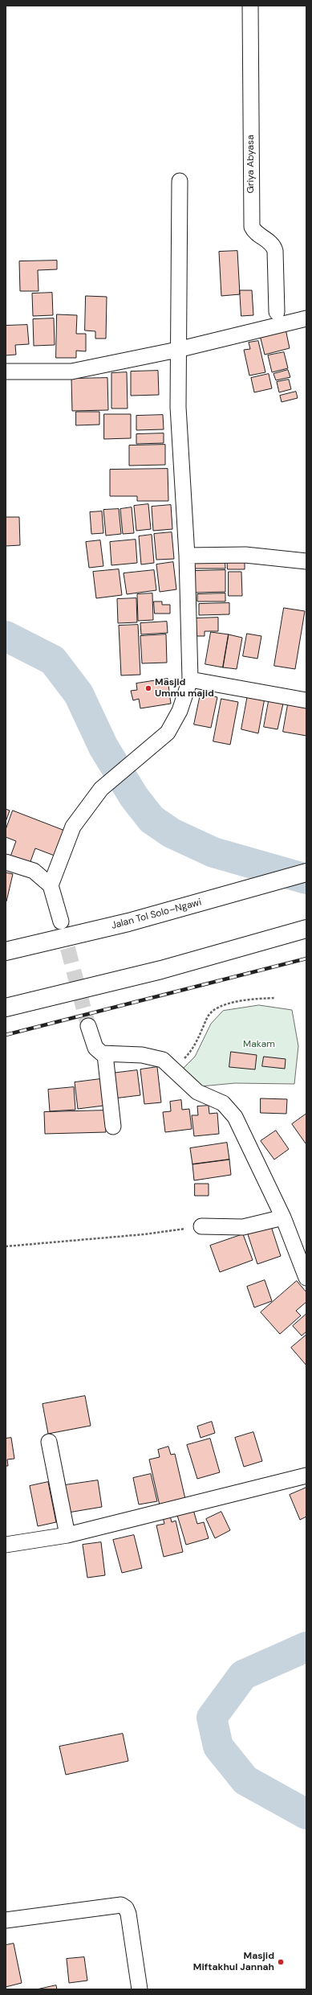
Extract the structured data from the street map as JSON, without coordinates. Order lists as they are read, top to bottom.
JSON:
{
  "streets": {
    "highway": ["Jalan Tol Solo–Ngawi"],
    "street": ["Griya Abyasa"]
  },
  "parks": ["Makam"],
  "places": ["Masjid Ummu majid", "Masjid Miftakhul Jannah"]
}
